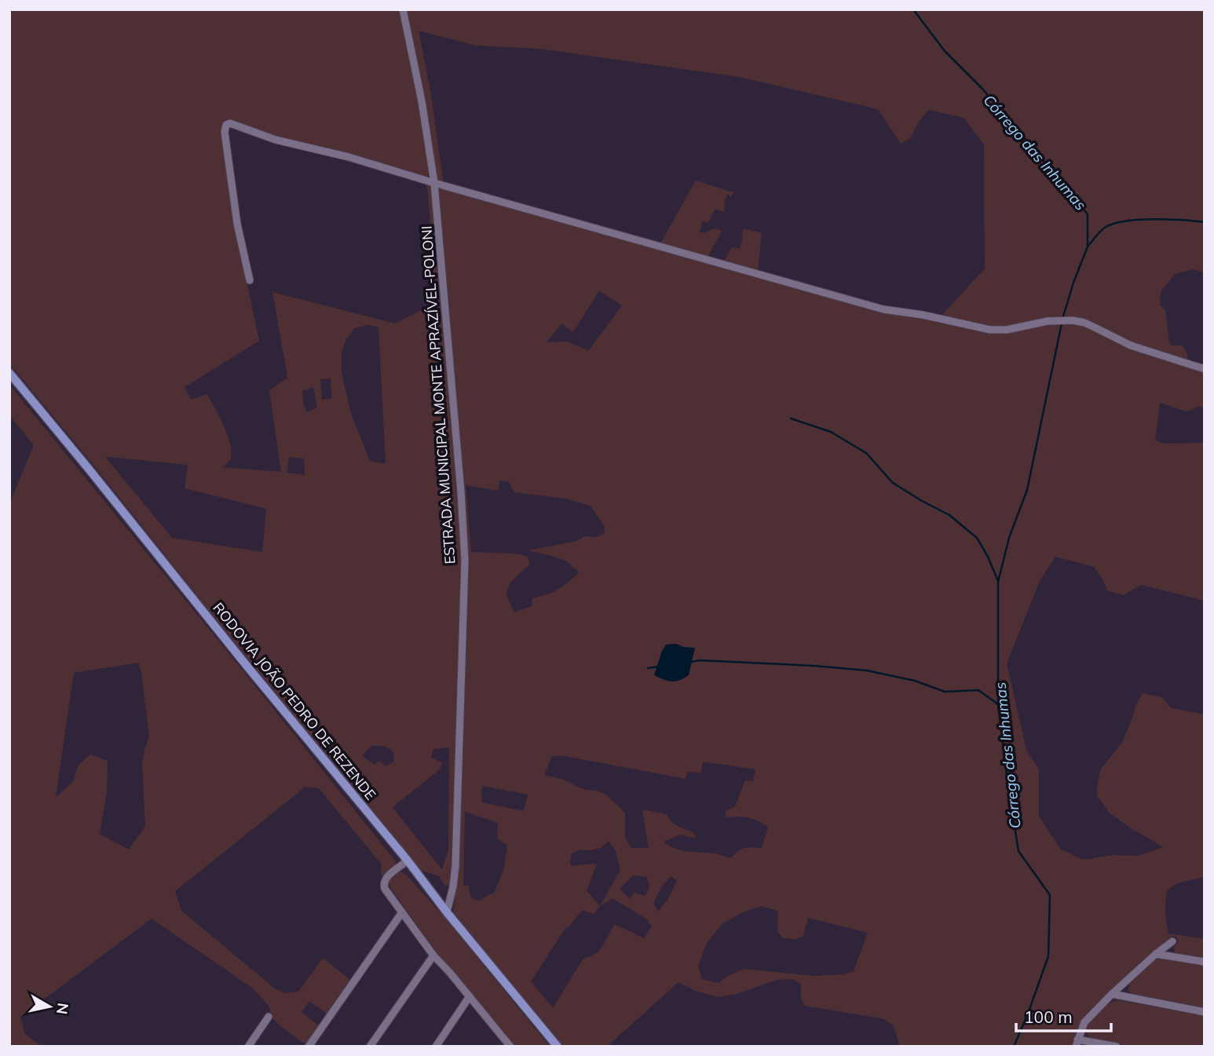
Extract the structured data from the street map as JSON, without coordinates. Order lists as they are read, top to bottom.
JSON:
{
  "streets": {
    "main road": ["RODOVIA JOÃO PEDRO DE REZENDE"],
    "street": ["ESTRADA MUNICIPAL MONTE APRAZÍVEL-POLONI"]
  },
  "crossings": [
    ["ESTRADA MUNICIPAL MONTE APRAZÍVEL-POLONI", "RODOVIA JOÃO PEDRO DE REZENDE"]
  ],
  "water": ["Córrego das Inhumas"],
  "scale_bar": "100 m",
  "north": "right"
}
